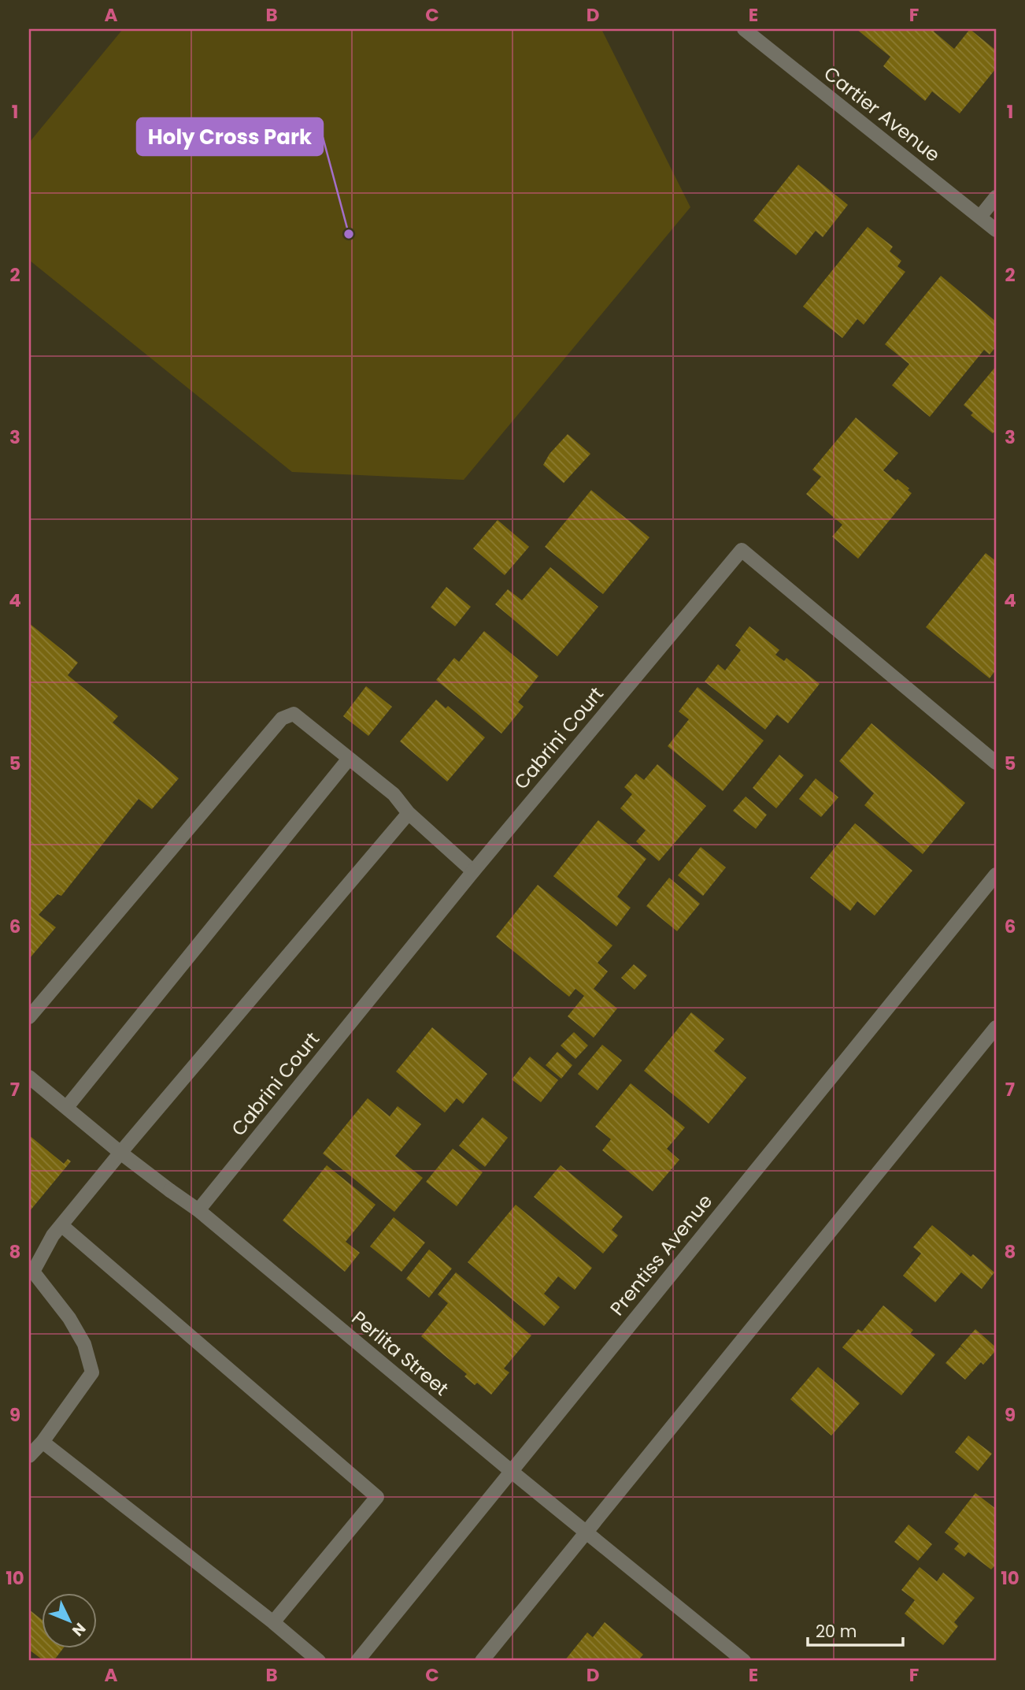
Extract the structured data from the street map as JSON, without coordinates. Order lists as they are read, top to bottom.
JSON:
{
  "streets": {
    "street": [
      "Cartier Avenue",
      "Cabrini Court",
      "Prentiss Avenue",
      "Perlita Street"
    ]
  },
  "crossings": [
    ["Cabrini Court", "Perlita Street"],
    ["Prentiss Avenue", "Perlita Street"]
  ],
  "places": ["Holy Cross Park"],
  "scale_bar": "20 m",
  "north": "bottom right",
  "grid": {
    "columns": [
      "A",
      "B",
      "C",
      "D",
      "E",
      "F"
    ],
    "rows": [
      "1",
      "2",
      "3",
      "4",
      "5",
      "6",
      "7",
      "8",
      "9",
      "10"
    ]
  }
}
